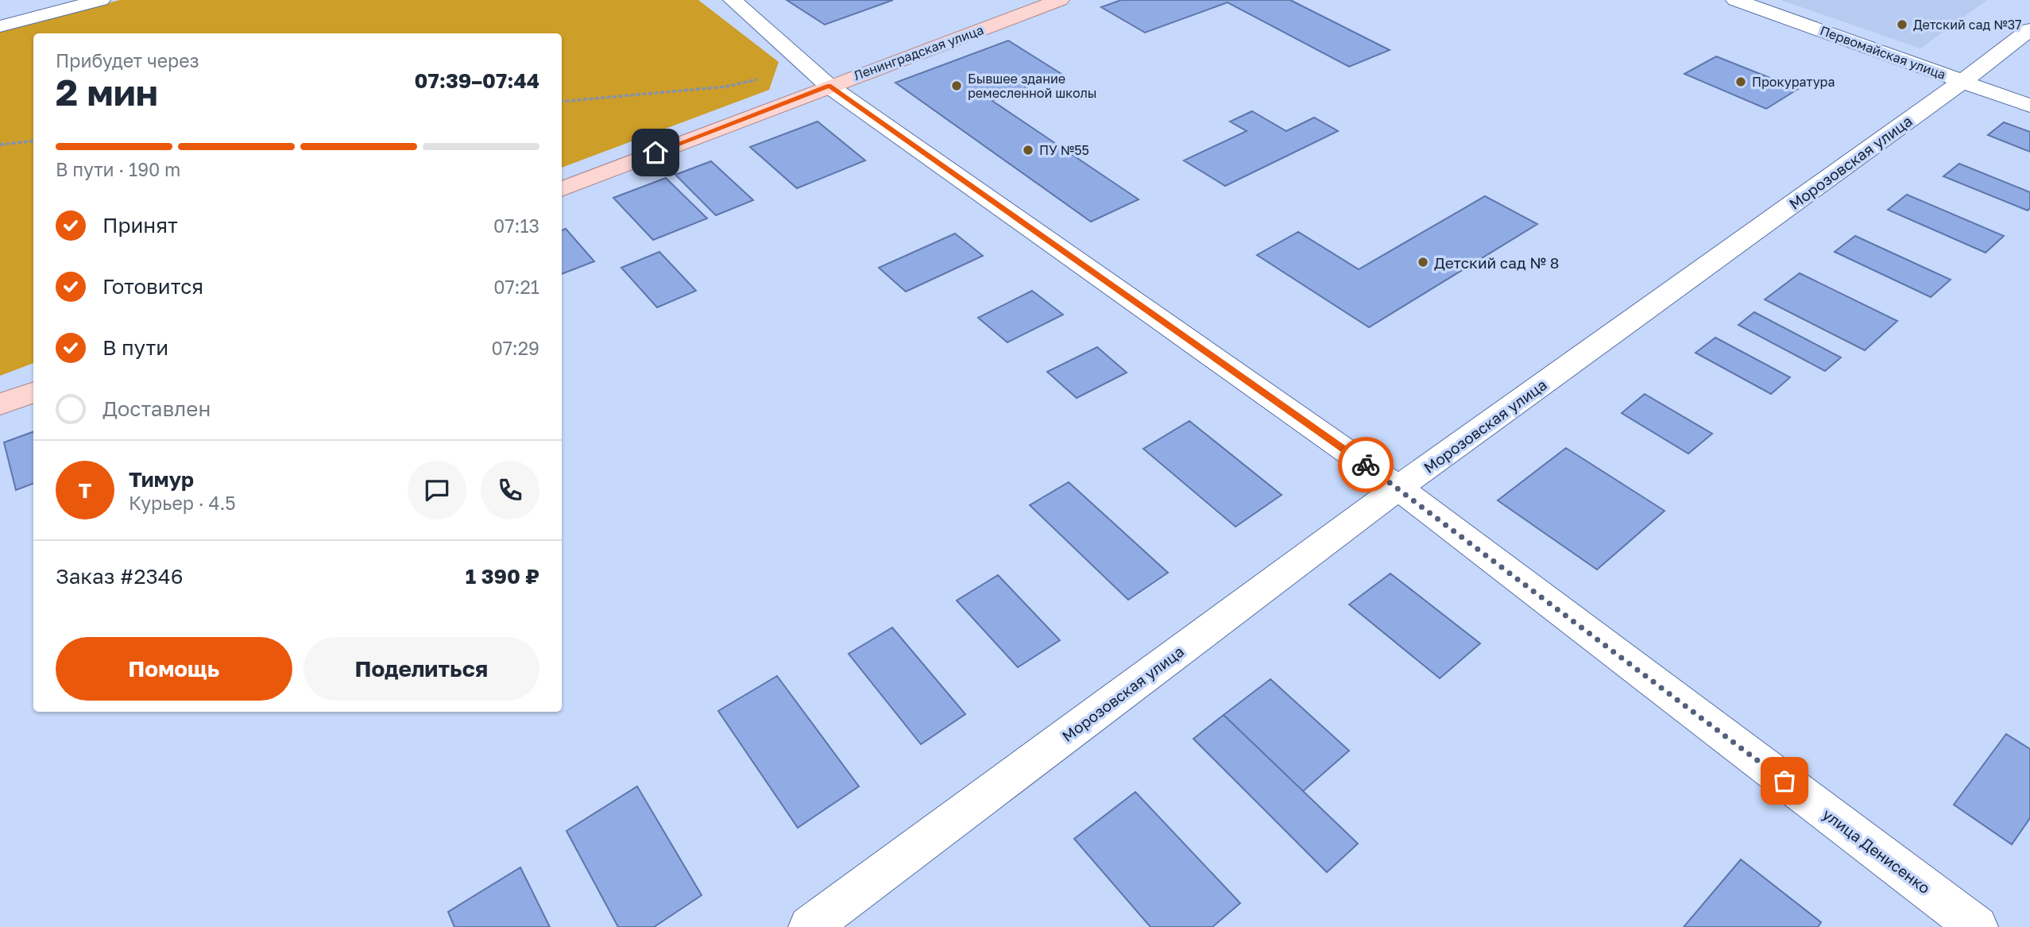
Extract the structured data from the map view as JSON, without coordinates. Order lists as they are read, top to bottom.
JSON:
{
  "streets": {
    "main road": ["Ленинградская улица"],
    "street": ["Первомайская улица", "Морозовская улица", "улица Денисенко"]
  },
  "crossings": [
    ["Ленинградская улица", "улица Денисенко"],
    ["Первомайская улица", "Морозовская улица"],
    ["Морозовская улица", "улица Денисенко"]
  ],
  "places": [
    "Детский сад №37",
    "Прокуратура",
    "Бывшее здание ремесленной школы",
    "ПУ №55",
    "Детский сад № 8"
  ],
  "page": {
    "heading": ["2 мин", "Прибудет через", "07:39–07:44"],
    "panel": [
      "Тимур",
      "Курьер · 4.5",
      "Заказ #2346",
      "1 390 ₽"
    ],
    "bar": "В пути · 190 m",
    "list": [
      ["Принят", "07:13"],
      ["Готовится", "07:21"],
      ["В пути", "07:29"],
      "Доставлен"
    ],
    "round": "Т",
    "buttons": ["Помощь", "Поделиться"]
  }
}
